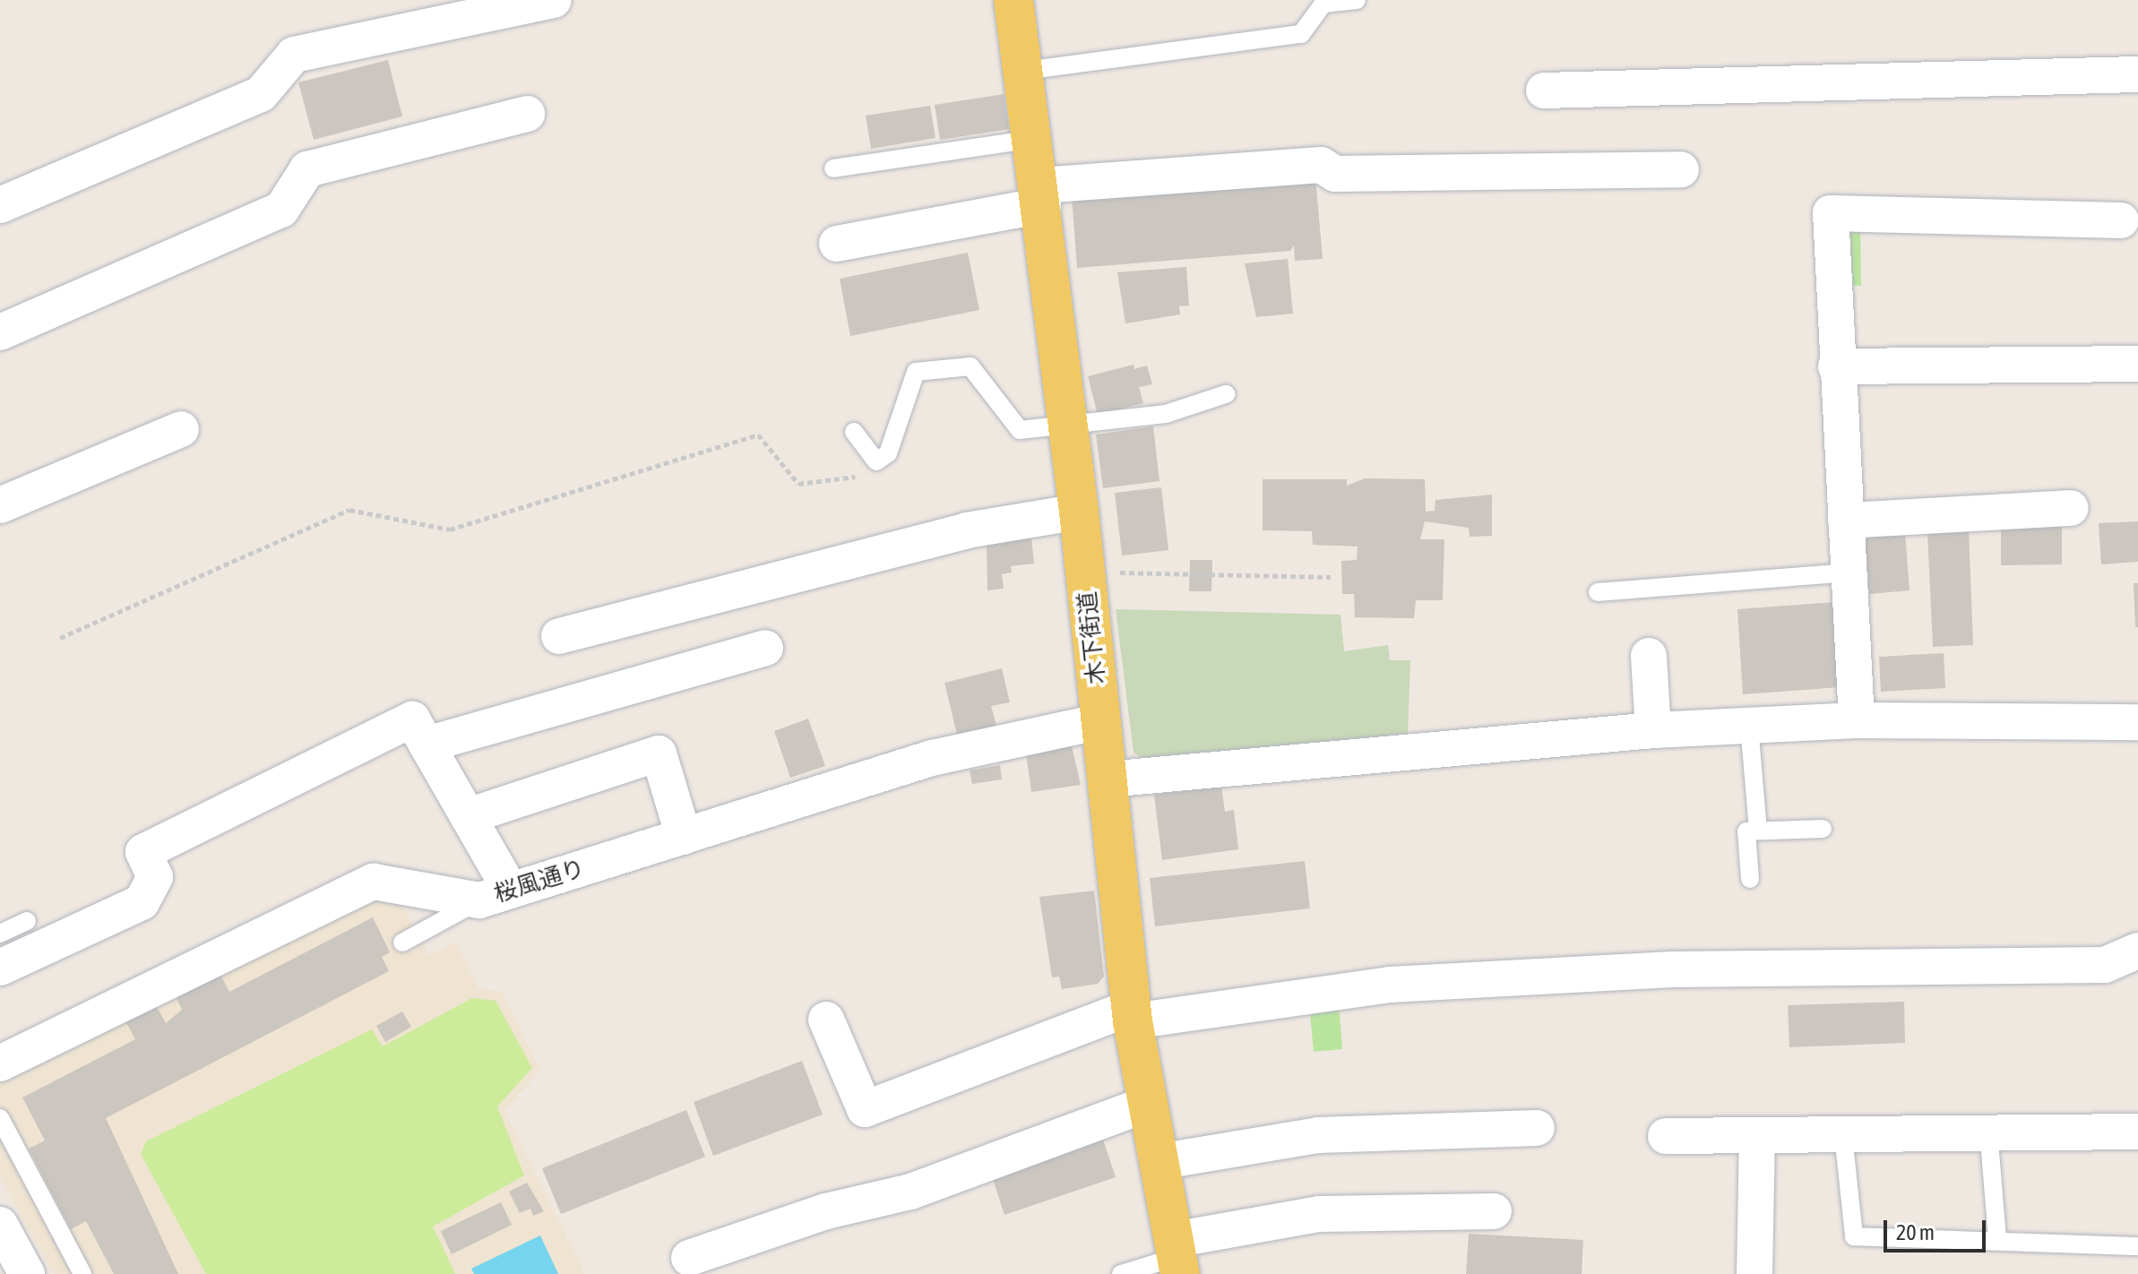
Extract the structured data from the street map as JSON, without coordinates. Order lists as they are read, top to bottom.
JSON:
{
  "streets": {
    "main road": ["木下街道"],
    "street": ["桜風通り"]
  },
  "crossings": [
    ["木下街道", "桜風通り"]
  ],
  "scale_bar": "20 m"
}
